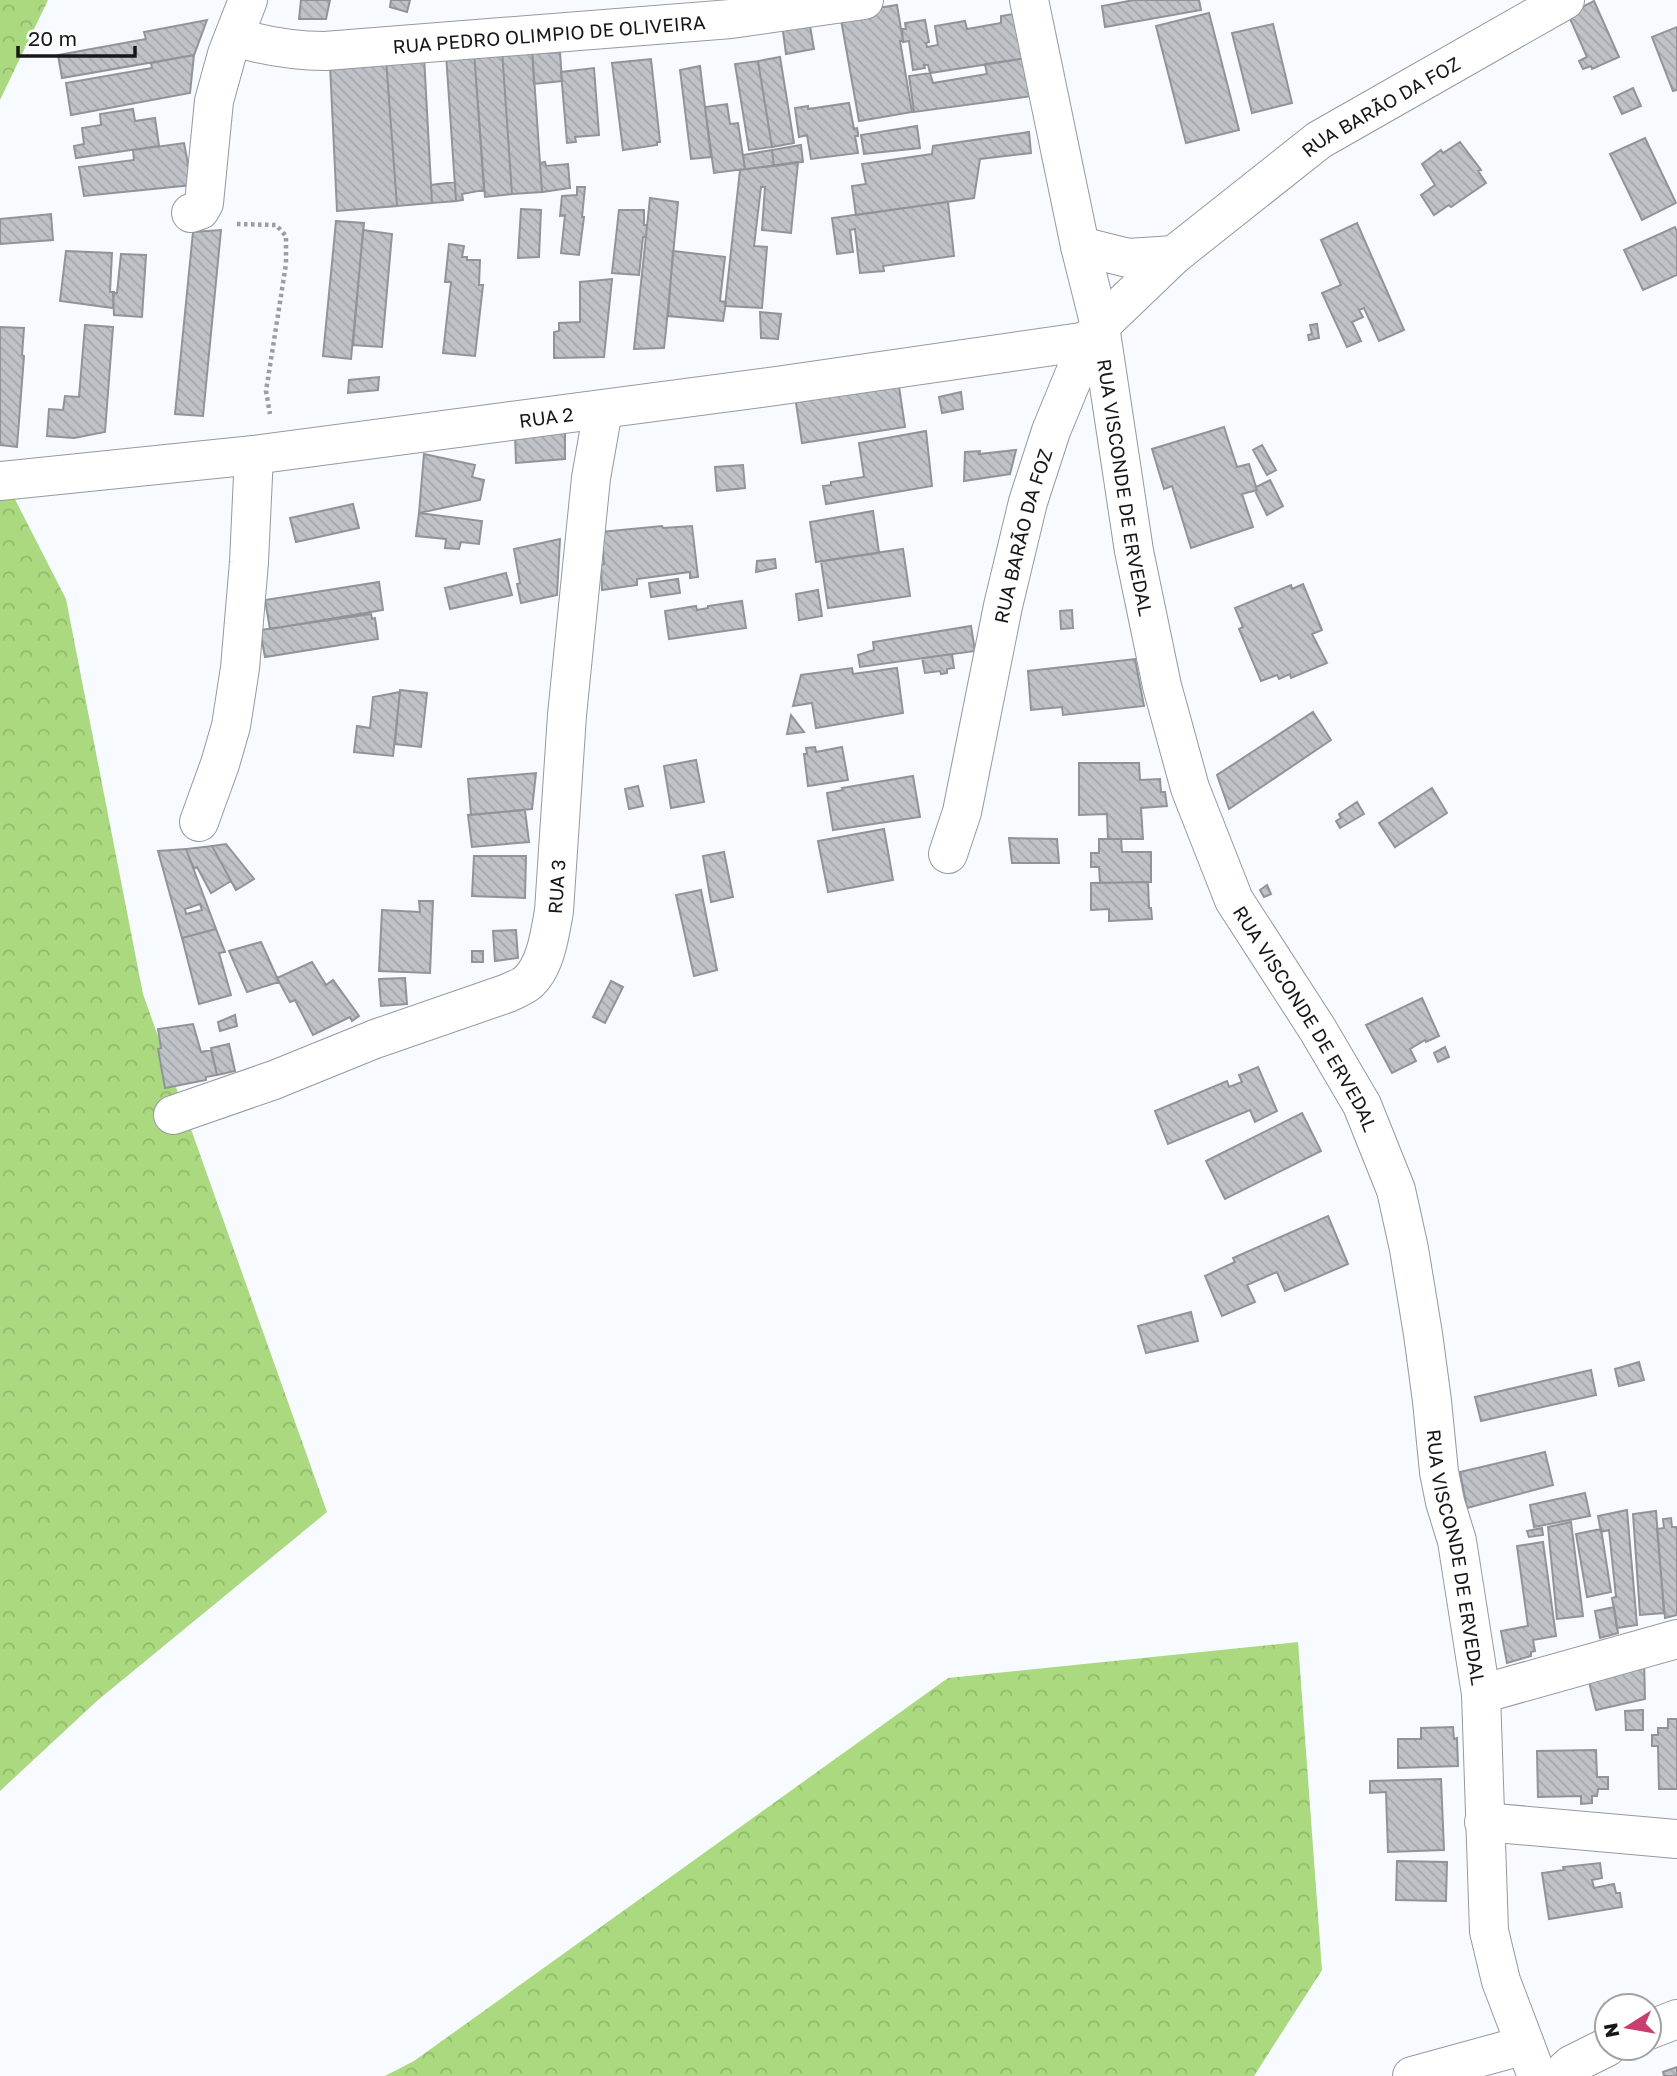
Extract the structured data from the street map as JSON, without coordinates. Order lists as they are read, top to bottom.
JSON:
{
  "streets": {
    "street": [
      "RUA PEDRO OLIMPIO DE OLIVEIRA",
      "RUA BARÃO DA FOZ",
      "RUA 2",
      "RUA VISCONDE DE ERVEDAL",
      "RUA 3"
    ]
  },
  "crossings": [
    ["RUA BARÃO DA FOZ", "RUA 2"],
    ["RUA BARÃO DA FOZ", "RUA VISCONDE DE ERVEDAL"],
    ["RUA 2", "RUA VISCONDE DE ERVEDAL"],
    ["RUA 2", "RUA 3"]
  ],
  "scale_bar": "20 m",
  "north": "left"
}
